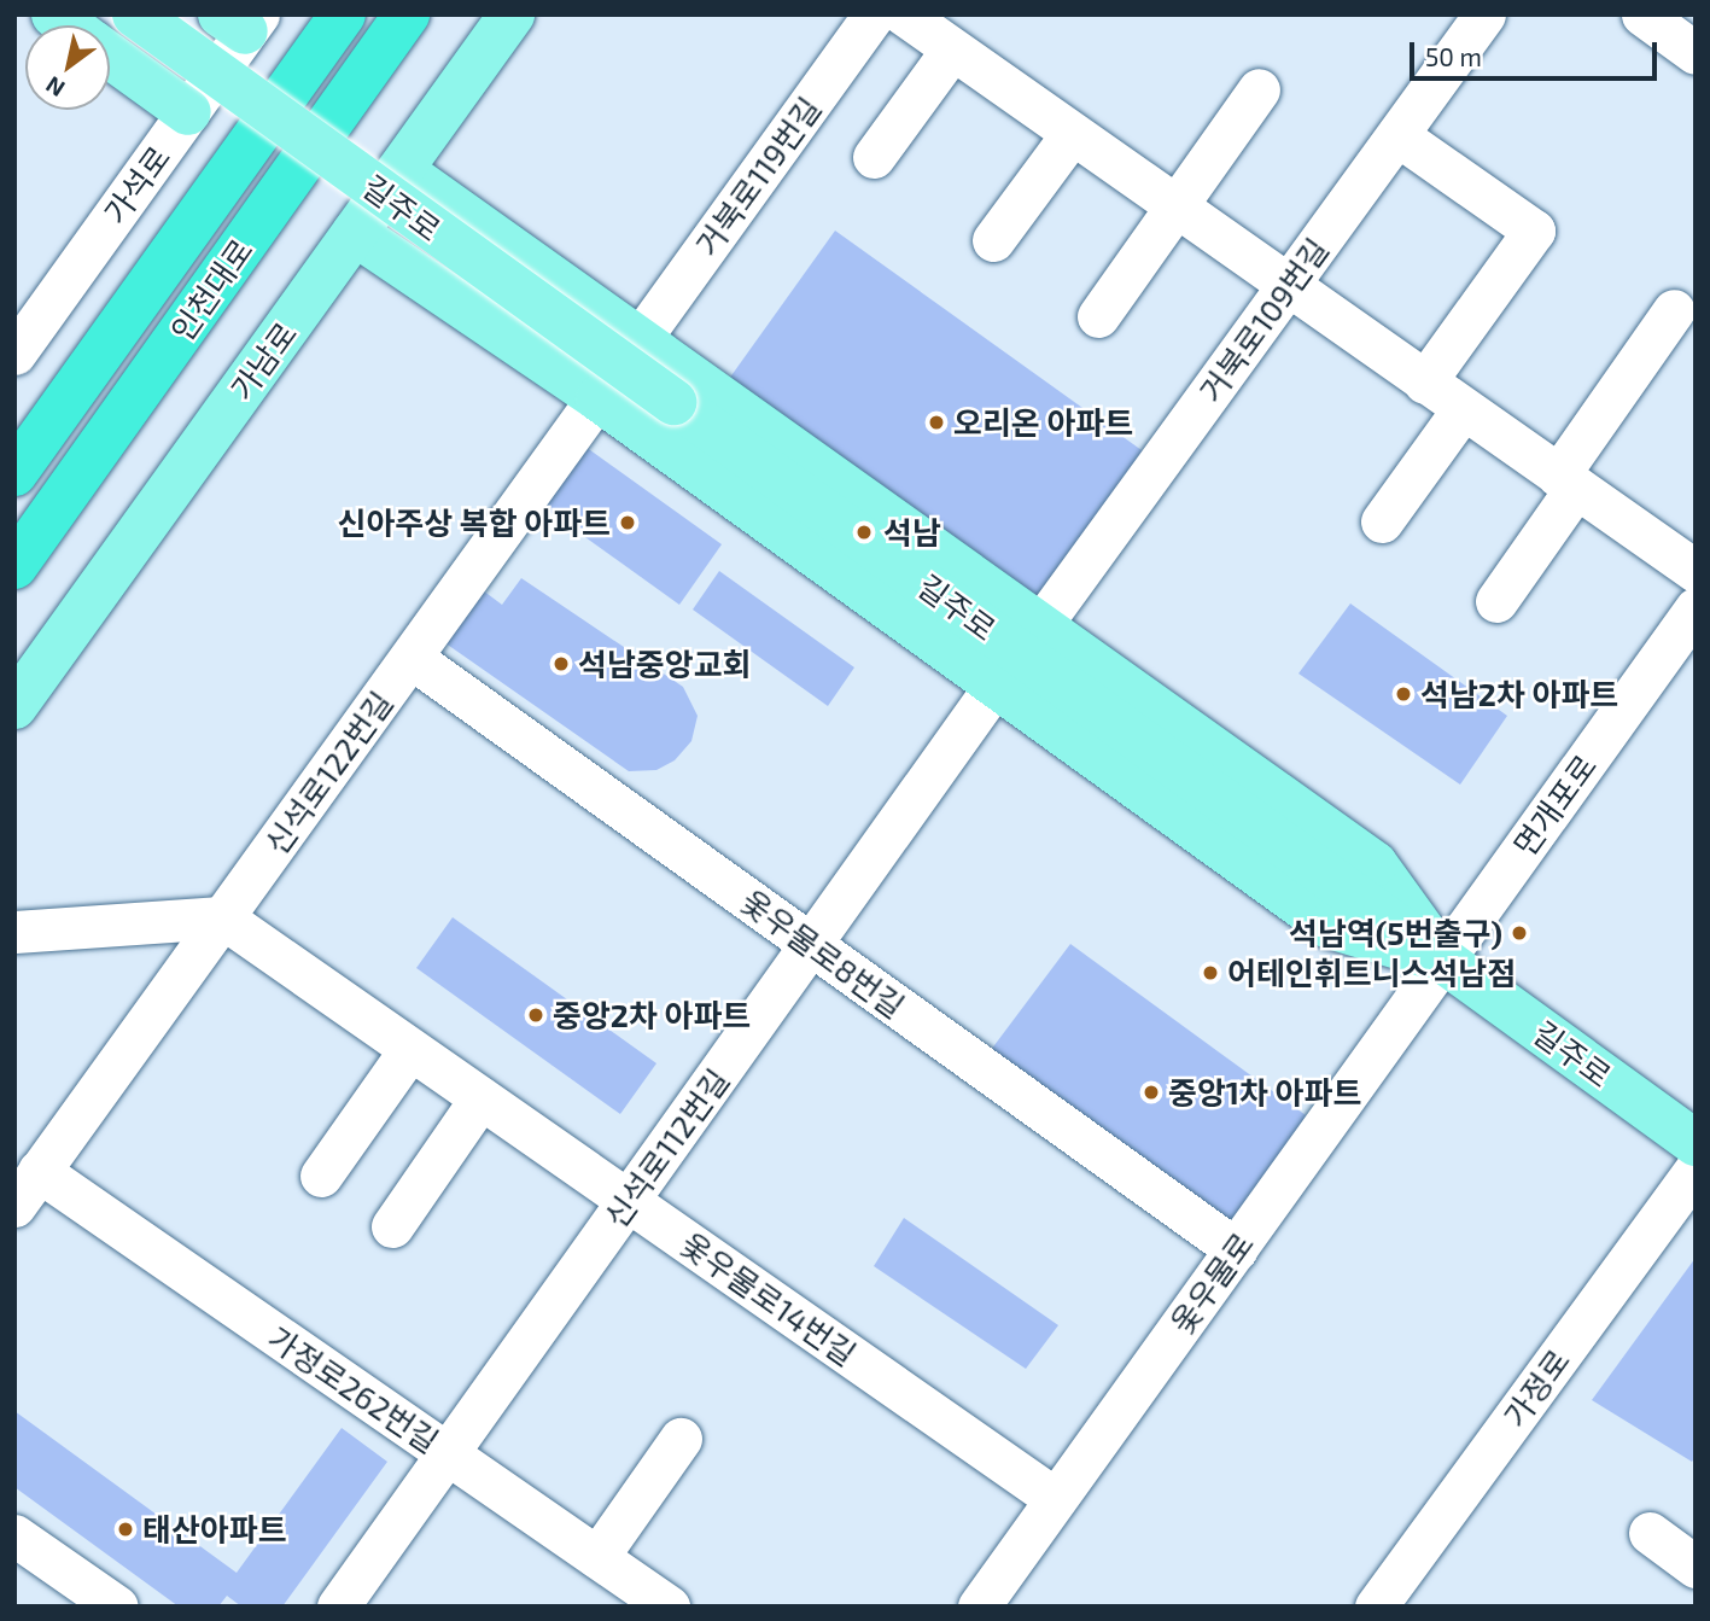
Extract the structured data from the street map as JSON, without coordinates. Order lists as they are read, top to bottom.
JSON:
{
  "streets": {
    "highway": ["인천대로"],
    "main road": ["길주로", "가남로"],
    "street": [
      "거북로119번길",
      "가석로",
      "거북로109번길",
      "신석로122번길",
      "면개포로",
      "옻우물로8번길",
      "신석로112번길",
      "옻우물로",
      "옻우물로14번길",
      "가정로",
      "가정로262번길"
    ]
  },
  "crossings": [
    ["거북로119번길", "신석로122번길"],
    ["길주로", "면개포로"],
    ["길주로", "옻우물로"],
    ["신석로122번길", "옻우물로8번길"],
    ["신석로122번길", "옻우물로14번길"],
    ["신석로122번길", "가정로262번길"],
    ["면개포로", "옻우물로"],
    ["옻우물로8번길", "신석로112번길"],
    ["옻우물로8번길", "옻우물로"],
    ["신석로112번길", "옻우물로14번길"],
    ["신석로112번길", "가정로262번길"],
    ["옻우물로", "옻우물로14번길"]
  ],
  "places": [
    "오리온 아파트",
    "신아주상 복합 아파트",
    "석남",
    "석남중앙교회",
    "석남2차 아파트",
    "석남역(5번출구)",
    "어테인휘트니스석남점",
    "중앙2차 아파트",
    "중앙1차 아파트",
    "태산아파트"
  ],
  "scale_bar": "50 m",
  "north": "bottom left"
}
